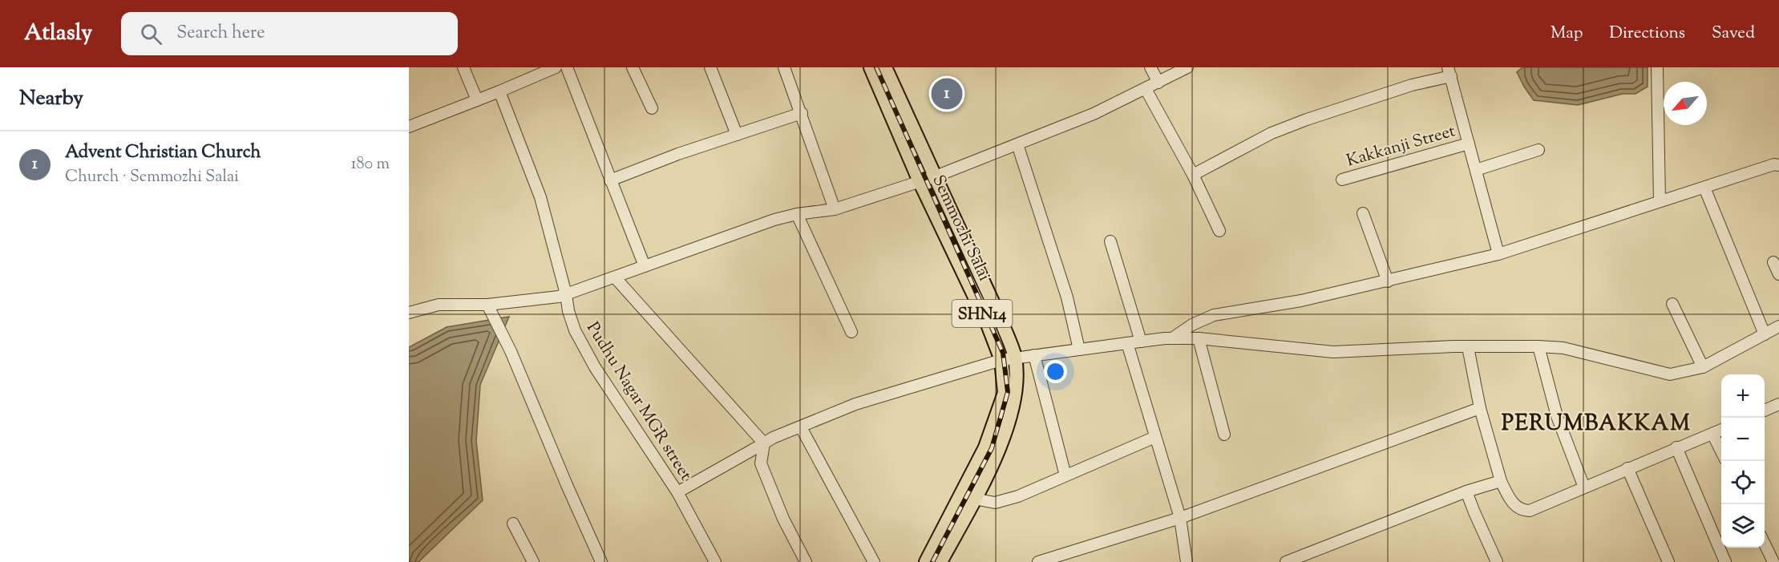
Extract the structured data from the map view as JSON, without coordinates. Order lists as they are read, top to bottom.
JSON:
{
  "streets": {
    "main road": ["Semmozhi Salai", "SHN14"],
    "street": ["Kakkanji Street", "Pudhu Nagar MGR street"]
  },
  "districts": ["PERUMBAKKAM"],
  "north": "bottom left",
  "page": {
    "header": "Atlasly",
    "search": "Search here",
    "nav": ["Map", "Directions", "Saved"],
    "heading": "Nearby",
    "pins": "1",
    "list": [
      {
        "mark": "1",
        "name": "Advent Christian Church",
        "note": "Church · Semmozhi Salai",
        "value": "180 m"
      }
    ],
    "map_buttons": ["+", "−"]
  }
}
